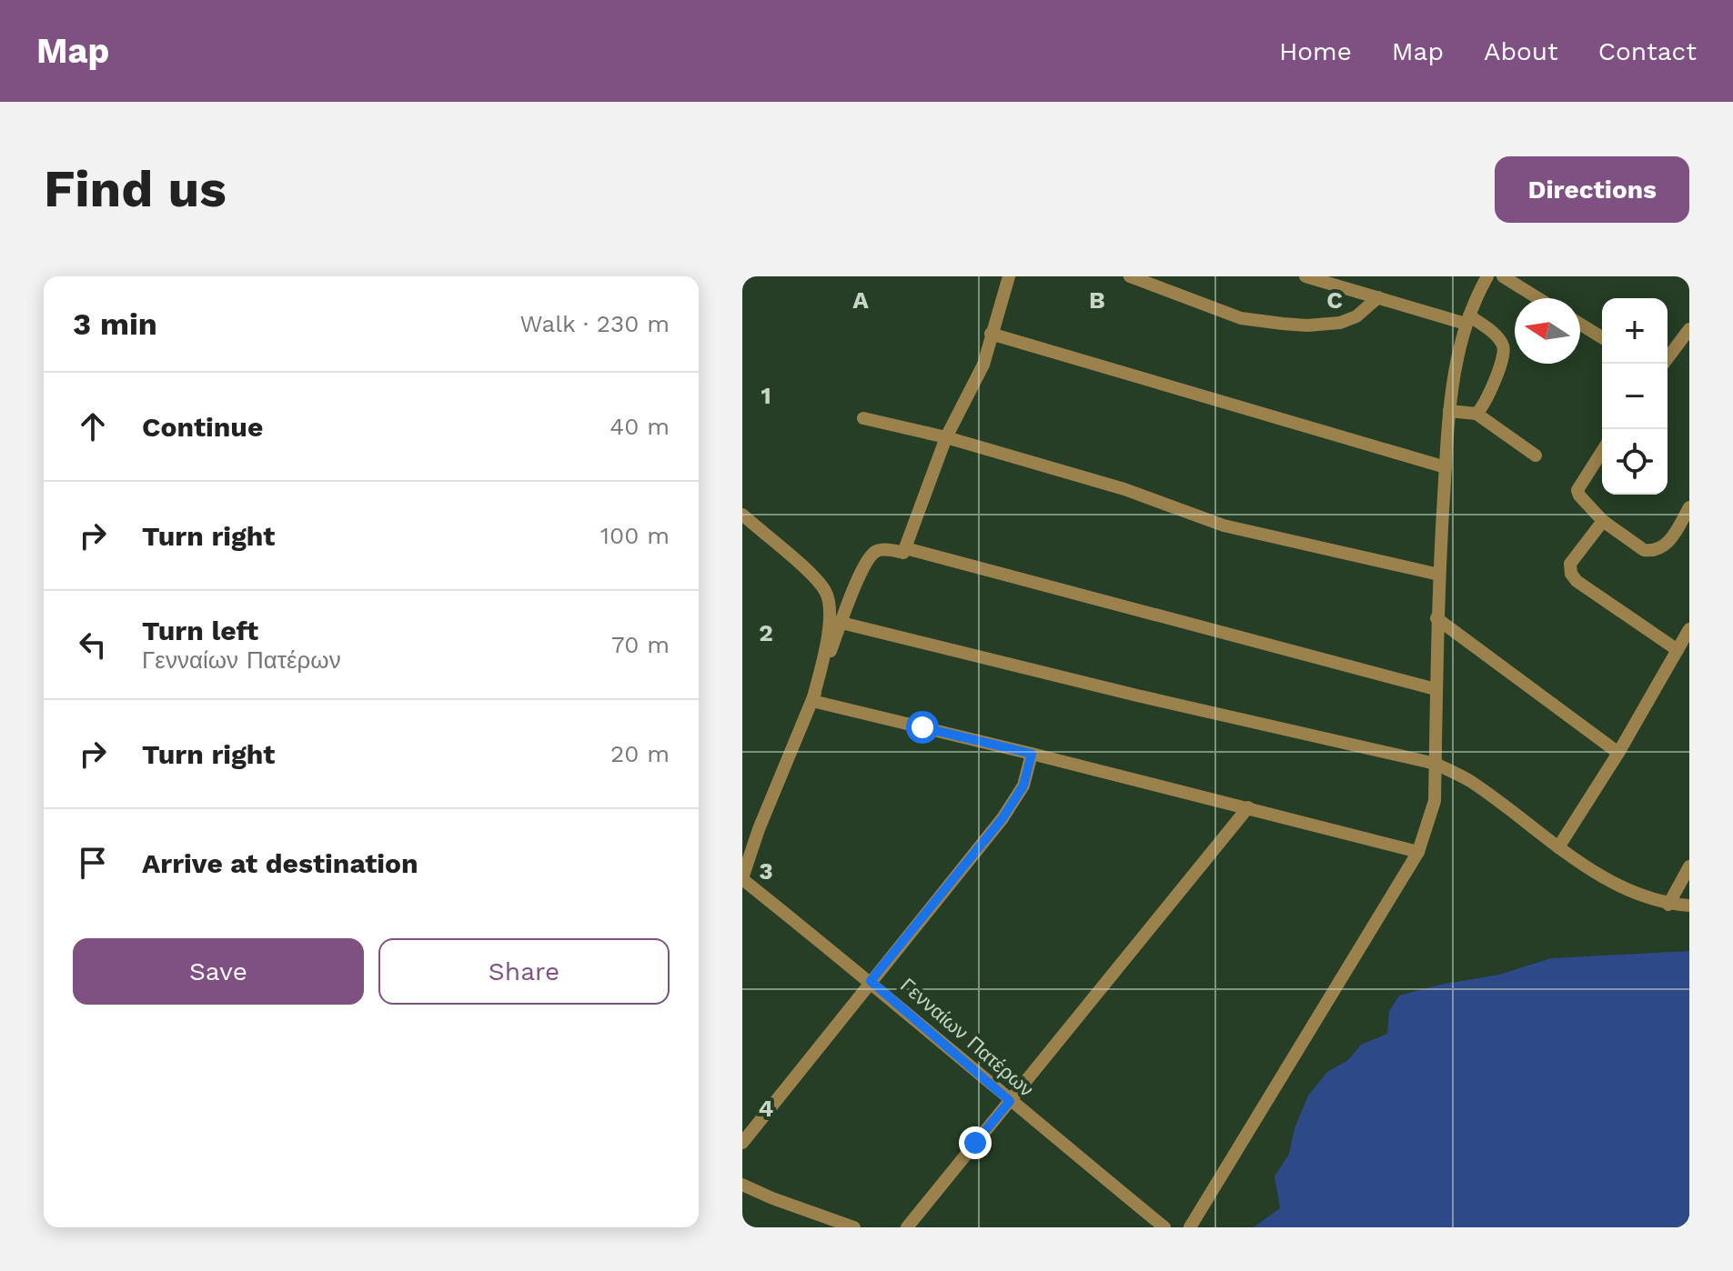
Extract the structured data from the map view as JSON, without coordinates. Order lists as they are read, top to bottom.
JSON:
{
  "streets": {
    "street": ["Γενναίων Πατέρων"]
  },
  "north": "left",
  "page": {
    "header": "Map",
    "nav": [
      "Home",
      "Map",
      "About",
      "Contact"
    ],
    "buttons": [
      "Directions",
      ["Save", "Share"]
    ],
    "title": "Find us",
    "heading": ["3 min", "Walk · 230 m"],
    "map_buttons": ["+", "−"],
    "list": [
      ["Continue", "40 m"],
      ["Turn right", "100 m"],
      ["Turn left", "Γενναίων Πατέρων", "70 m"],
      ["Turn right", "20 m"],
      "Arrive at destination"
    ]
  },
  "grid": {
    "columns": ["A", "B", "C"],
    "rows": [
      "1",
      "2",
      "3",
      "4"
    ]
  }
}
